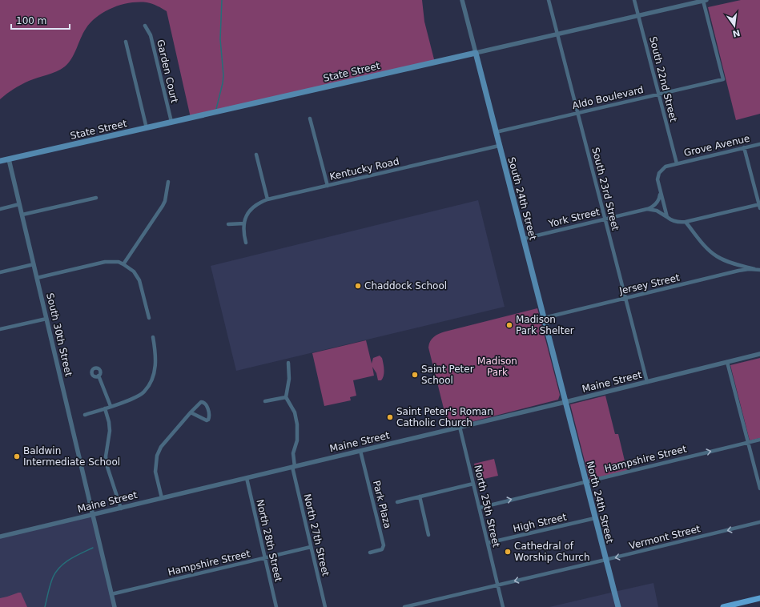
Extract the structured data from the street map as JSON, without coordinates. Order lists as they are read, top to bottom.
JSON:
{
  "streets": {
    "main road": ["State Street", "South 24th Street", "North 24th Street"],
    "street": [
      "Garden Court",
      "South 22nd Street",
      "Aldo Boulevard",
      "Grove Avenue",
      "Kentucky Road",
      "South 23rd Street",
      "York Street",
      "Jersey Street",
      "South 30th Street",
      "Maine Street",
      "Hampshire Street",
      "Park Plaza",
      "North 25th Street",
      "High Street",
      "North 27th Street",
      "Vermont Street",
      "North 28th Street"
    ]
  },
  "crossings": [
    ["Garden Court", "State Street"],
    ["State Street", "South 22nd Street"],
    ["State Street", "Aldo Boulevard"],
    ["State Street", "South 23rd Street"],
    ["State Street", "South 24th Street"],
    ["State Street", "South 30th Street"],
    ["South 22nd Street", "Aldo Boulevard"],
    ["South 22nd Street", "Grove Avenue"],
    ["Aldo Boulevard", "South 23rd Street"],
    ["Aldo Boulevard", "South 24th Street"],
    ["Grove Avenue", "York Street"],
    ["Kentucky Road", "South 24th Street"],
    ["South 23rd Street", "York Street"],
    ["South 23rd Street", "Jersey Street"],
    ["South 23rd Street", "Maine Street"],
    ["South 24th Street", "York Street"],
    ["South 24th Street", "Jersey Street"],
    ["South 24th Street", "Maine Street"],
    ["South 24th Street", "North 24th Street"],
    ["South 30th Street", "Maine Street"],
    ["South 30th Street", "Hampshire Street"],
    ["Maine Street", "North 24th Street"],
    ["Maine Street", "Park Plaza"],
    ["Maine Street", "North 25th Street"],
    ["Maine Street", "North 27th Street"],
    ["Maine Street", "North 28th Street"],
    ["Hampshire Street", "North 24th Street"],
    ["Hampshire Street", "North 25th Street"],
    ["Hampshire Street", "North 27th Street"],
    ["Hampshire Street", "North 28th Street"],
    ["North 24th Street", "High Street"],
    ["North 24th Street", "Vermont Street"],
    ["North 25th Street", "High Street"],
    ["North 25th Street", "Vermont Street"]
  ],
  "one_way": ["Hampshire Street", "Vermont Street"],
  "parks": ["Madison Park"],
  "places": [
    "Chaddock School",
    "Madison Park Shelter",
    "Saint Peter School",
    "Saint Peter's Roman Catholic Church",
    "Baldwin Intermediate School",
    "Cathedral of Worship Church"
  ],
  "scale_bar": "100 m",
  "north": "bottom"
}
